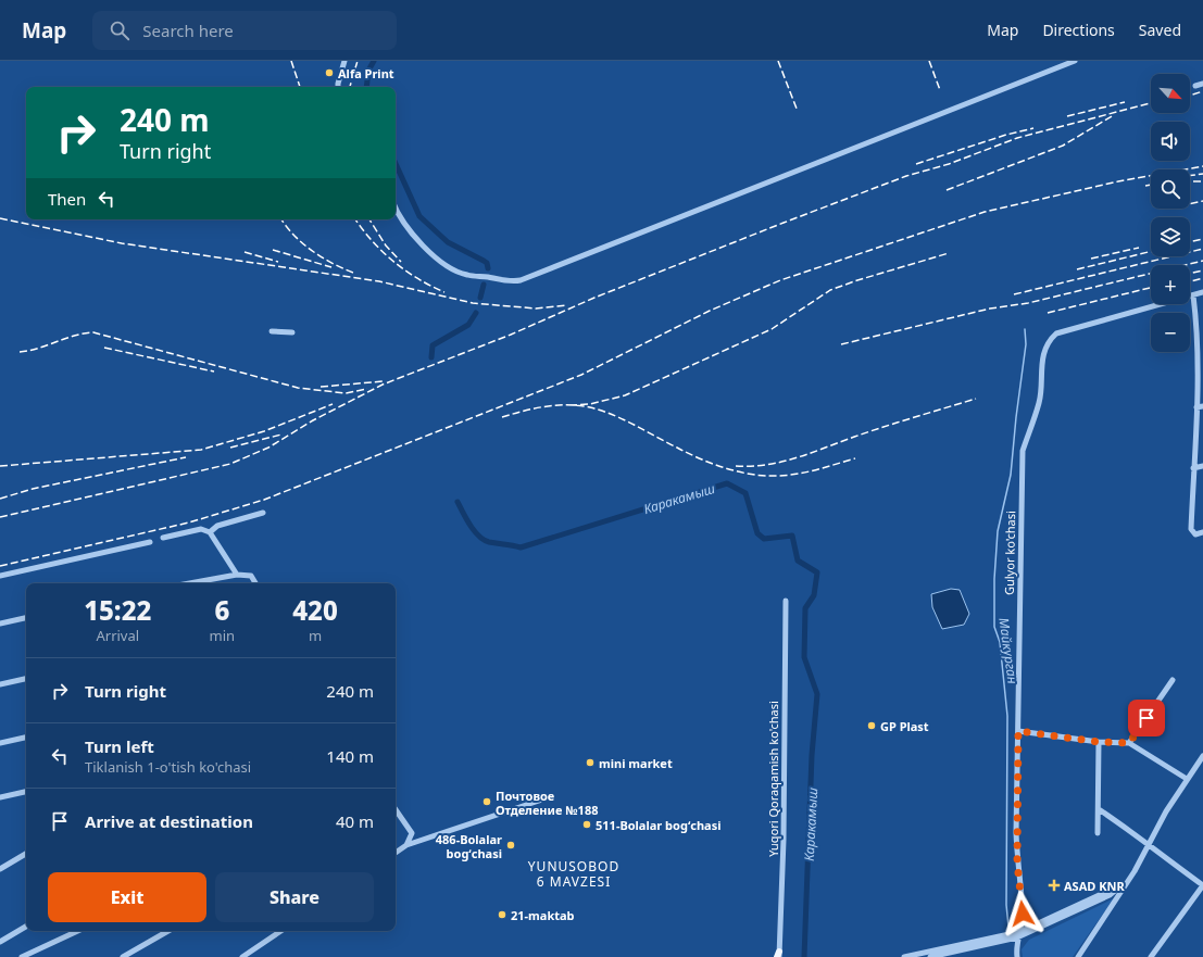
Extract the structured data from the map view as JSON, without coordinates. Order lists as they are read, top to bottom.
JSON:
{
  "streets": {
    "street": ["Gulyor ko'chasi", "Yuqori Qoraqamish ko'chasi"]
  },
  "districts": ["YUNUSOBOD 6 MAVZESI"],
  "water": ["Каракамыш", "Майкурган"],
  "places": {
    "other": [
      "Alfa Print",
      "GP Plast",
      "mini market",
      "Почтовое Отделение №188",
      "511-Bolalar bogʻchasi",
      "486-Bolalar bogʻchasi",
      "21-maktab"
    ],
    "health": ["ASAD KNR"]
  },
  "north": "bottom right",
  "page": {
    "header": "Map",
    "search": "Search here",
    "nav": ["Map", "Directions", "Saved"],
    "map_buttons": ["+", "−"],
    "turn": ["240 m", "Turn right"],
    "then": "Then",
    "eta": [
      "15:22",
      "Arrival",
      "6",
      "min",
      "420",
      "m"
    ],
    "list": [
      {
        "name": "Turn right",
        "value": "240 m"
      },
      {
        "name": "Turn left",
        "note": "Tiklanish 1-o'tish ko'chasi",
        "value": "140 m"
      },
      {
        "name": "Arrive at destination",
        "value": "40 m"
      }
    ],
    "buttons": ["Exit", "Share"]
  }
}
